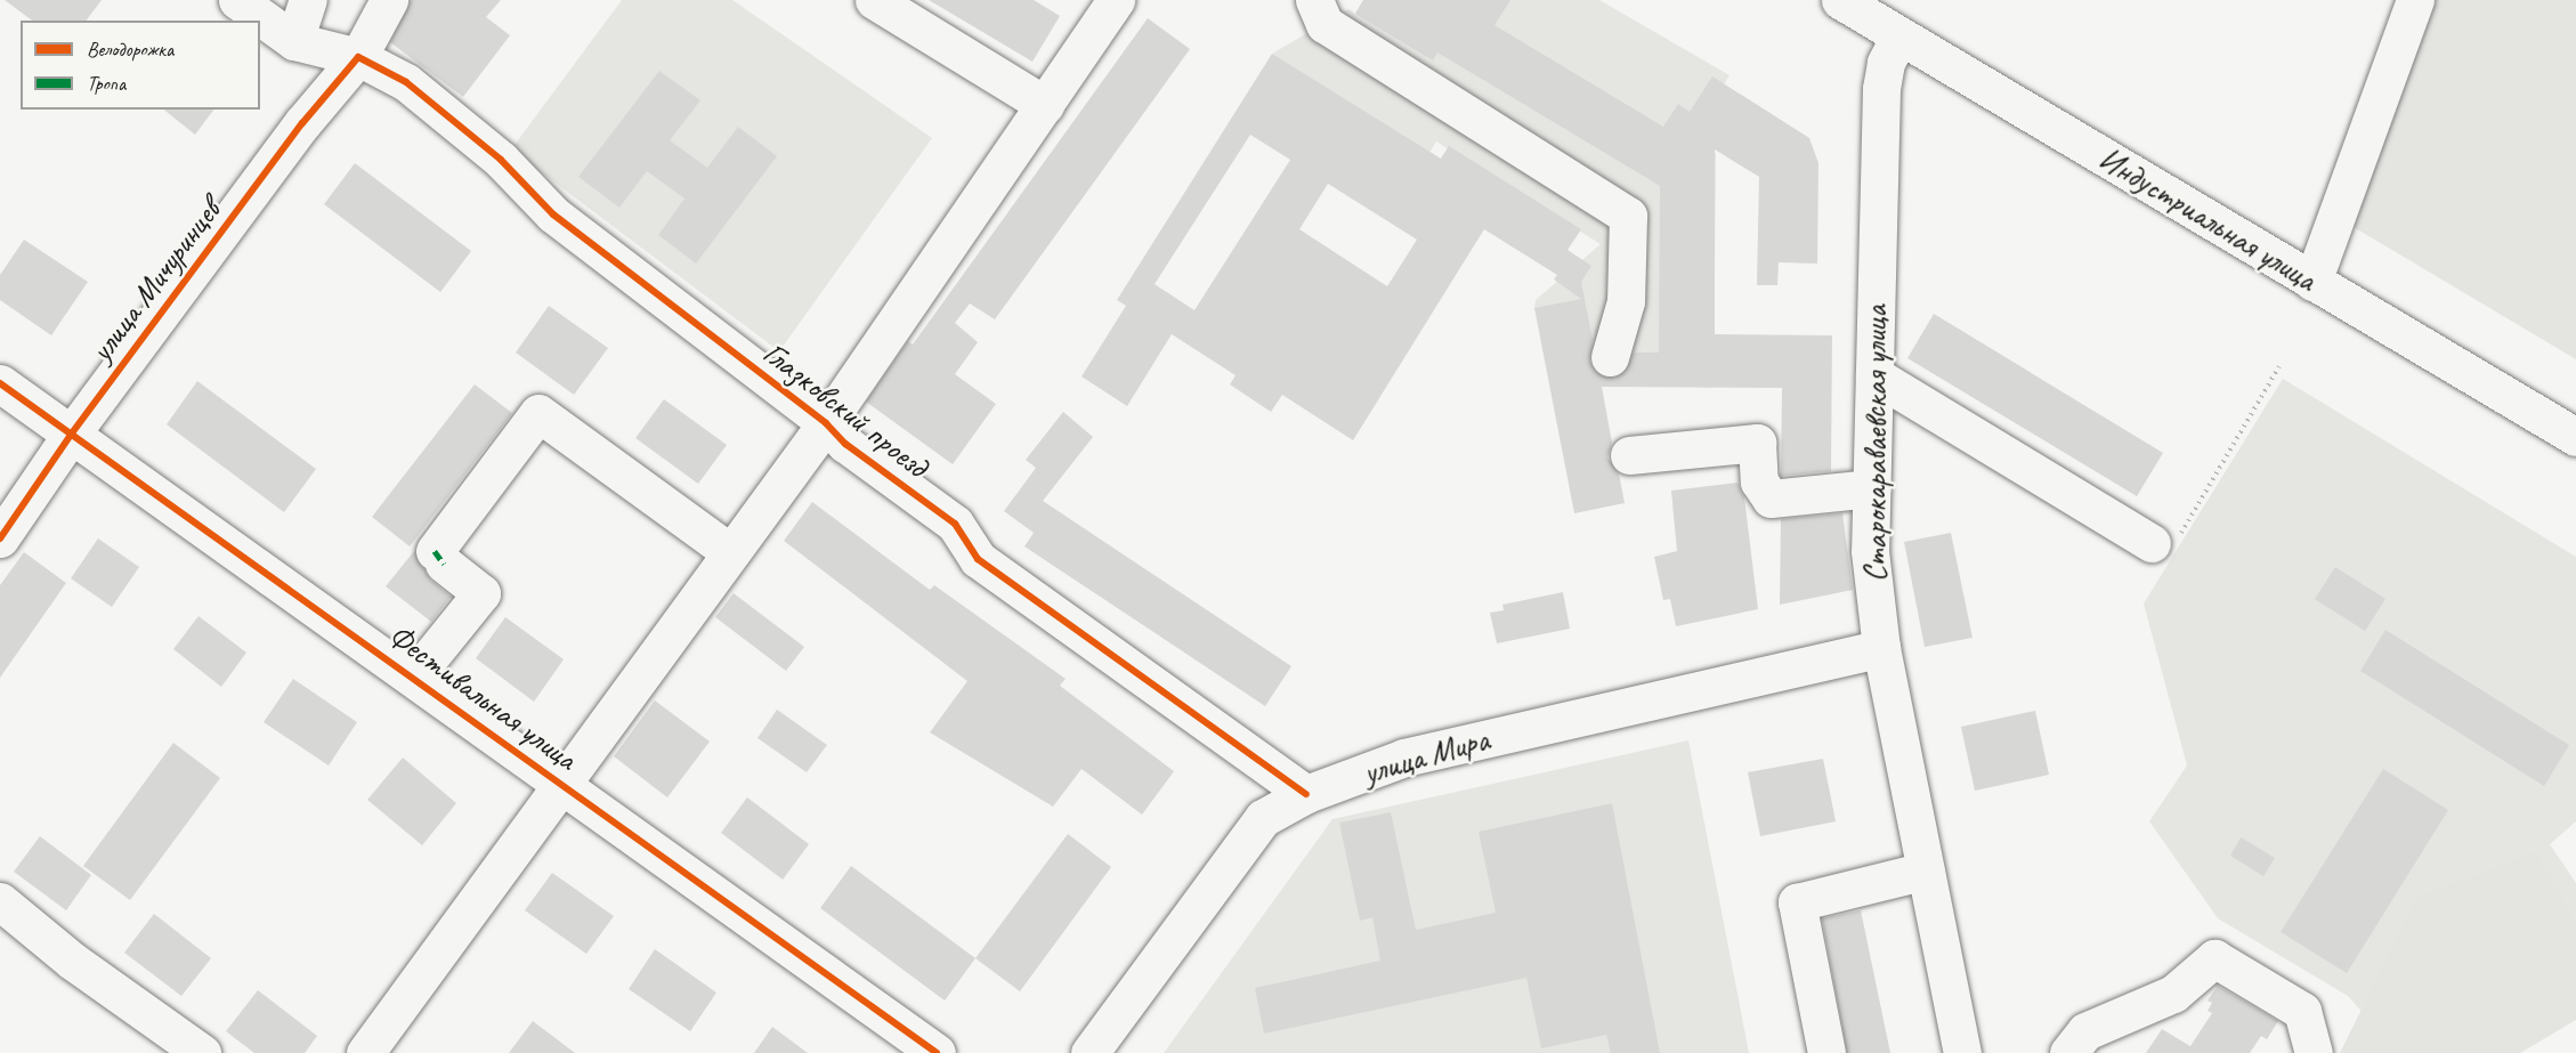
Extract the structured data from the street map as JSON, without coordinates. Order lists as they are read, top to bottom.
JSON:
{
  "streets": {
    "main road": [
      "Индустриальная улица",
      "улица Мичуринцев",
      "Глазковский проезд",
      "Старокараваевская улица",
      "Фестивальная улица",
      "улица Мира"
    ]
  },
  "crossings": [
    ["Индустриальная улица", "Старокараваевская улица"],
    ["улица Мичуринцев", "Глазковский проезд"],
    ["улица Мичуринцев", "Фестивальная улица"],
    ["Глазковский проезд", "улица Мира"],
    ["Старокараваевская улица", "улица Мира"]
  ],
  "legend": ["Велодорожка", "Тропа"]
}
